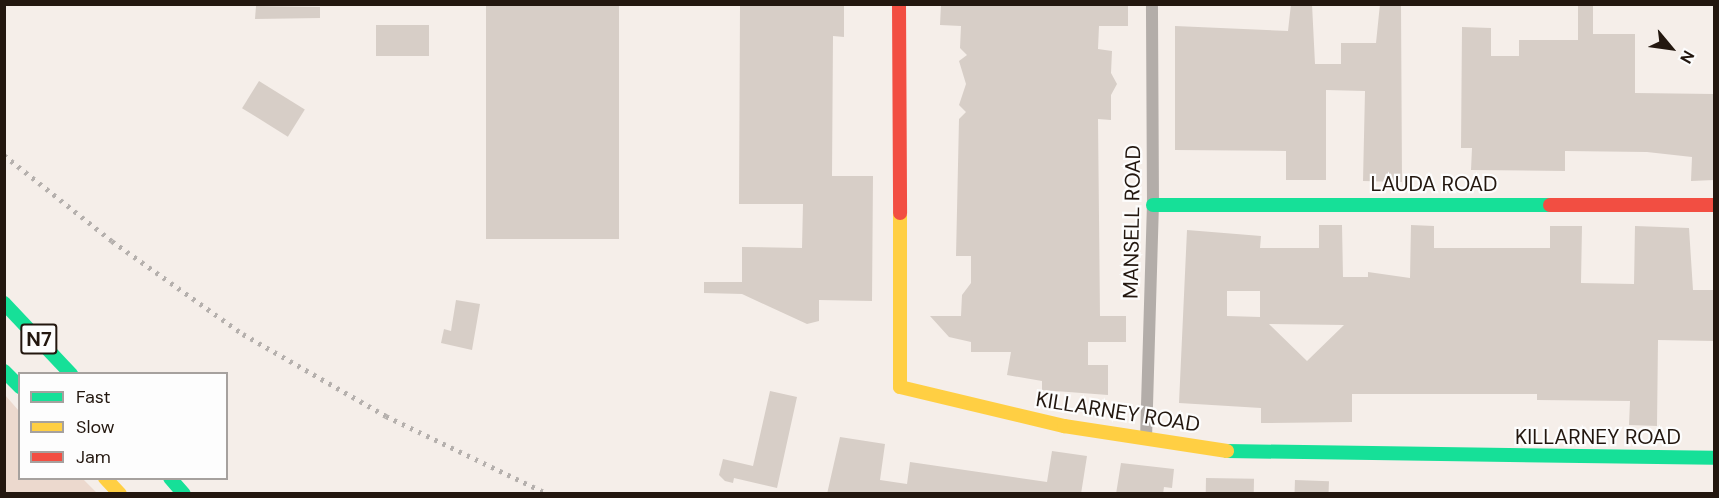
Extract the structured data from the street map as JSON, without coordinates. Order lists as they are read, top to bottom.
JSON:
{
  "streets": {
    "main road": ["LAUDA ROAD", "N7", "KILLARNEY ROAD"],
    "street": ["MANSELL ROAD"]
  },
  "crossings": [
    ["LAUDA ROAD", "MANSELL ROAD"],
    ["MANSELL ROAD", "KILLARNEY ROAD"]
  ],
  "legend": ["Fast", "Slow", "Jam"],
  "north": "bottom right"
}
